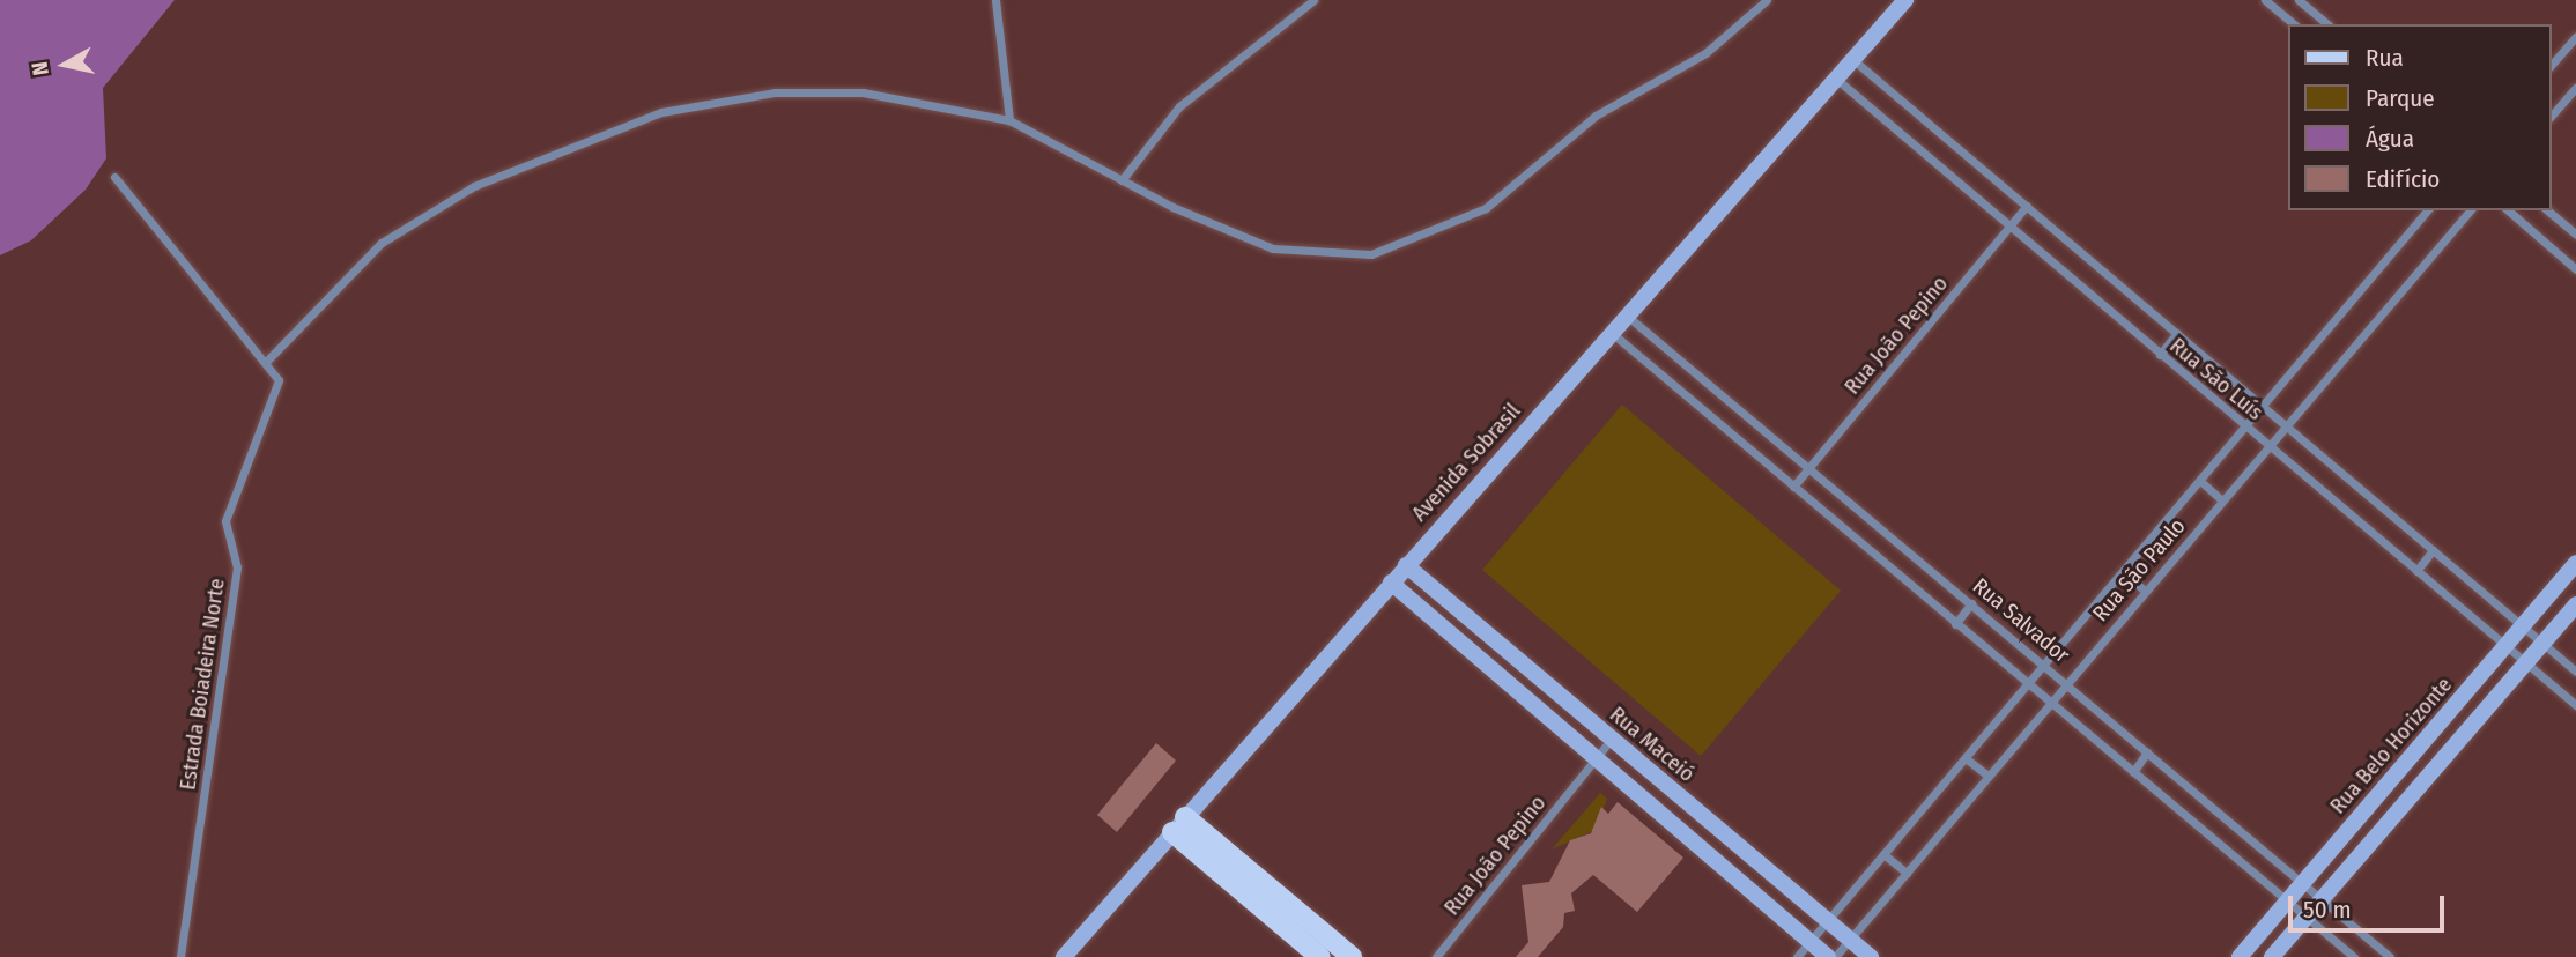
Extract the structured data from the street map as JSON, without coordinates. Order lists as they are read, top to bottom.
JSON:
{
  "streets": {
    "street": [
      "Rua João Pepino",
      "Rua São Luís",
      "Avenida Sobrasil",
      "Rua São Paulo",
      "Rua Salvador",
      "Estrada Boiadeira Norte",
      "Rua Maceió",
      "Rua Belo Horizonte"
    ]
  },
  "crossings": [
    ["Rua João Pepino", "Rua São Luís"],
    ["Rua João Pepino", "Rua Salvador"],
    ["Rua João Pepino", "Rua Maceió"],
    ["Rua São Luís", "Avenida Sobrasil"],
    ["Rua São Luís", "Rua São Paulo"],
    ["Rua São Luís", "Rua Belo Horizonte"],
    ["Avenida Sobrasil", "Rua Salvador"],
    ["Avenida Sobrasil", "Rua Maceió"],
    ["Rua São Paulo", "Rua Salvador"],
    ["Rua São Paulo", "Rua Maceió"],
    ["Rua Salvador", "Rua Belo Horizonte"]
  ],
  "legend": [
    "Rua",
    "Parque",
    "Água",
    "Edifício"
  ],
  "scale_bar": "50 m",
  "north": "left"
}
